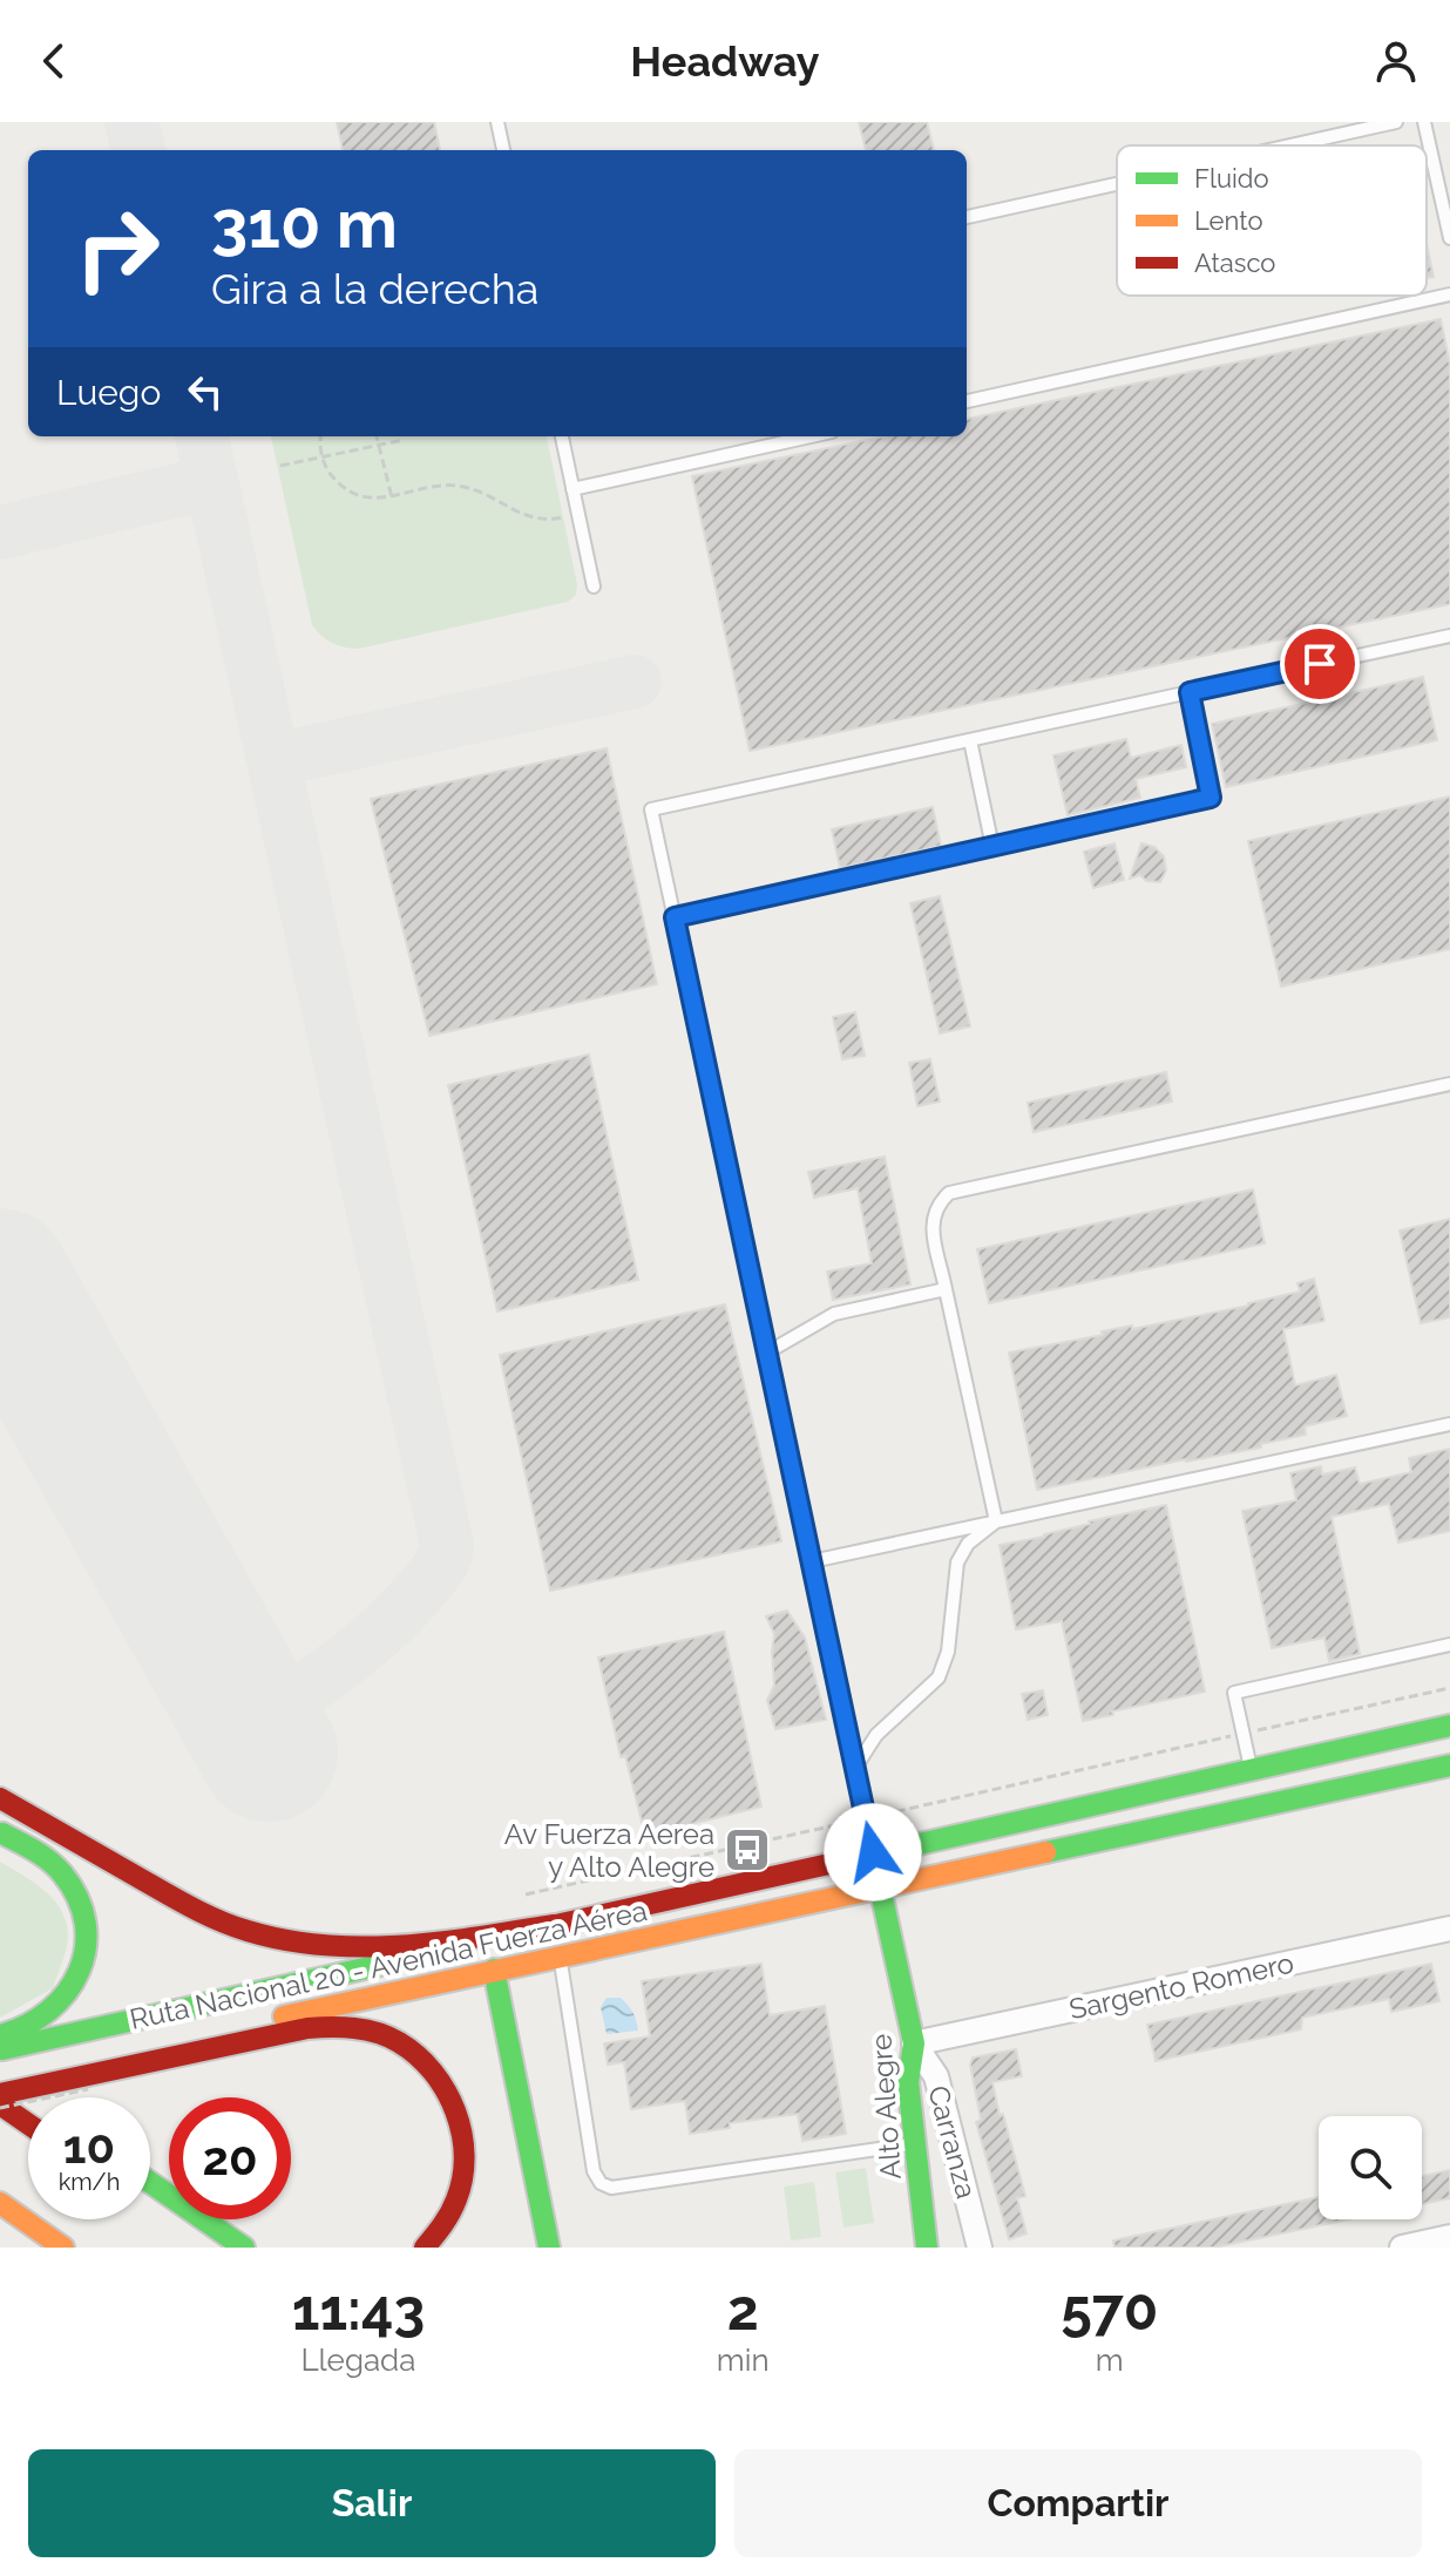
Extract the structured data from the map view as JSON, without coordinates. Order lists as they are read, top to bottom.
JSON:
{
  "streets": {
    "main road": ["Ruta Nacional 20 - Avenida Fuerza Aérea", "Alto Alegre"],
    "street": ["Sargento Romero", "Carranza"]
  },
  "crossings": [
    ["Ruta Nacional 20 - Avenida Fuerza Aérea", "Alto Alegre"],
    ["Sargento Romero", "Alto Alegre"],
    ["Sargento Romero", "Carranza"],
    ["Alto Alegre", "Carranza"]
  ],
  "places": {
    "bus stop": ["Av Fuerza Aerea y Alto Alegre"]
  },
  "legend": ["Fluido", "Lento", "Atasco"],
  "page": {
    "header": "Headway",
    "turn": ["310 m", "Gira a la derecha"],
    "then": "Luego",
    "speed": "10 km/h",
    "limit": "20",
    "eta": [
      "11:43",
      "Llegada",
      "2",
      "min",
      "570",
      "m"
    ],
    "buttons": ["Salir", "Compartir"]
  }
}
